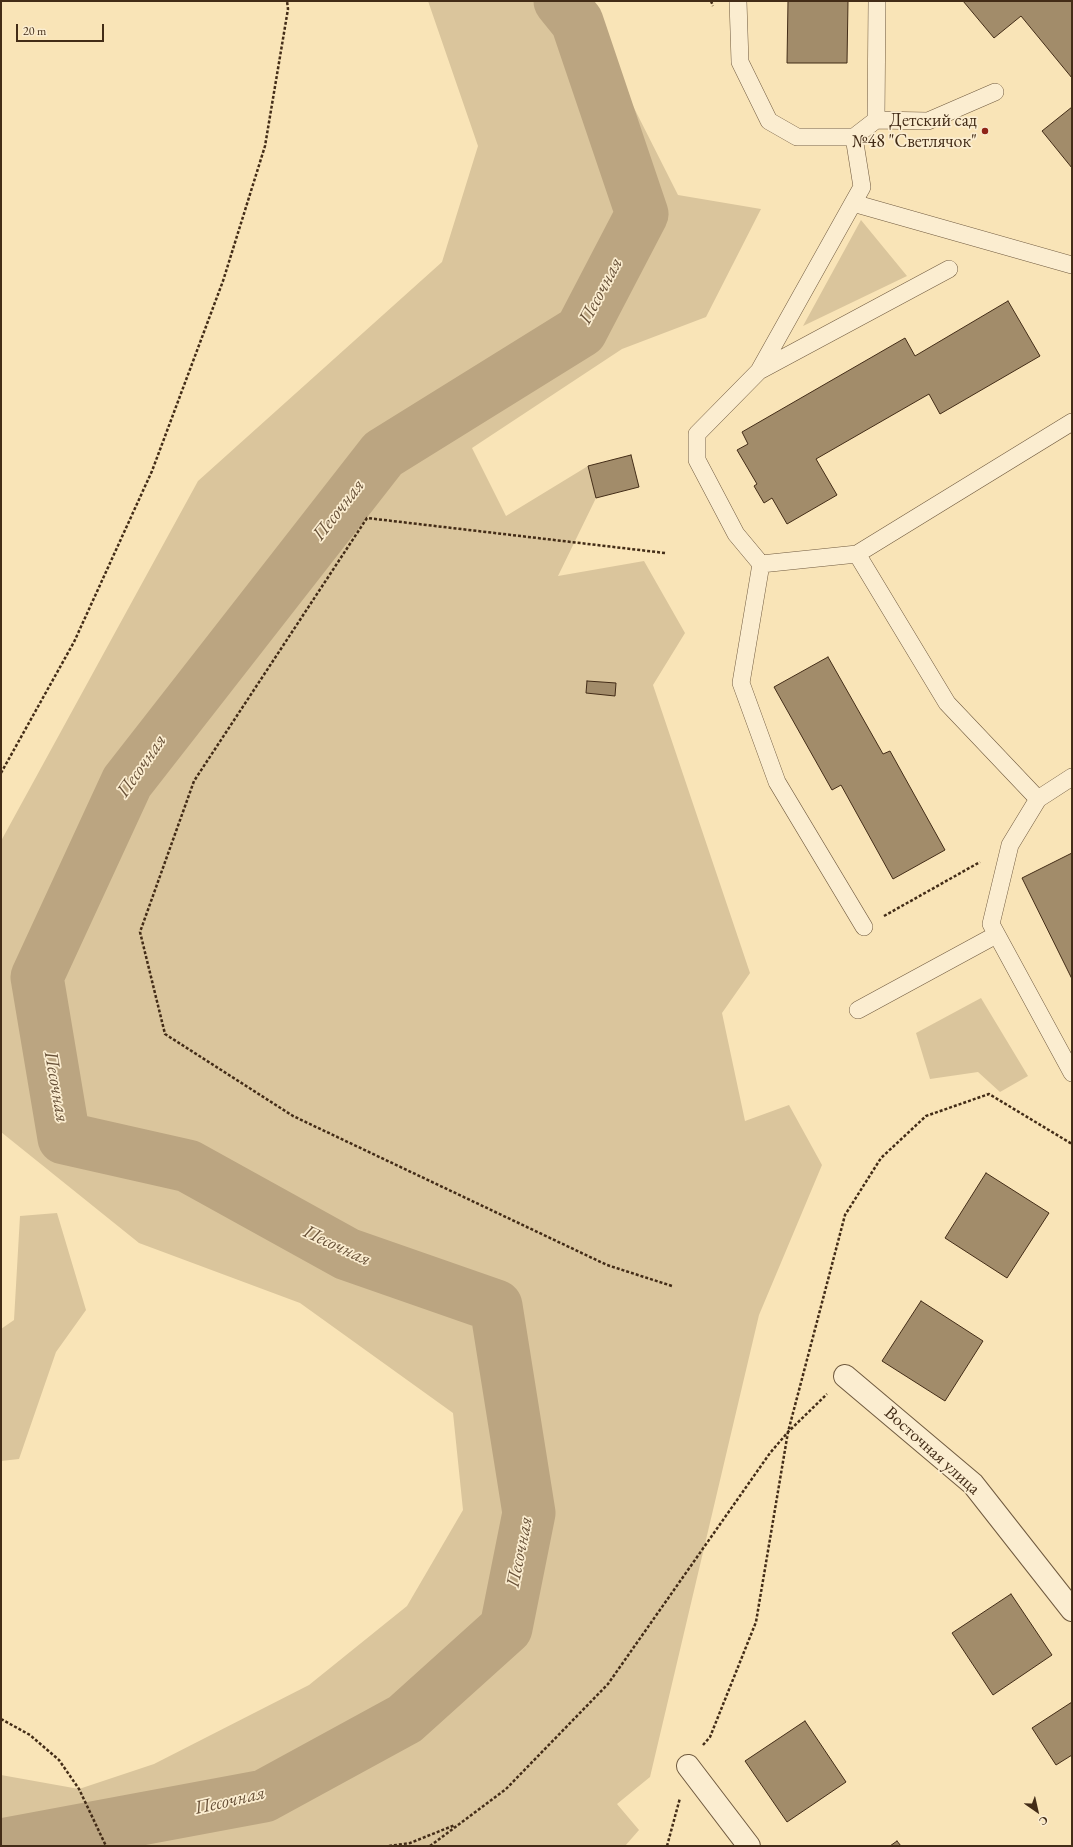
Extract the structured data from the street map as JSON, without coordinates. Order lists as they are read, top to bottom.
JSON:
{
  "streets": {
    "street": ["Восточная улица"]
  },
  "water": ["Песочная"],
  "places": ["Детский сад №48 \"Светлячок\""],
  "scale_bar": "20 m",
  "north": "bottom right"
}
